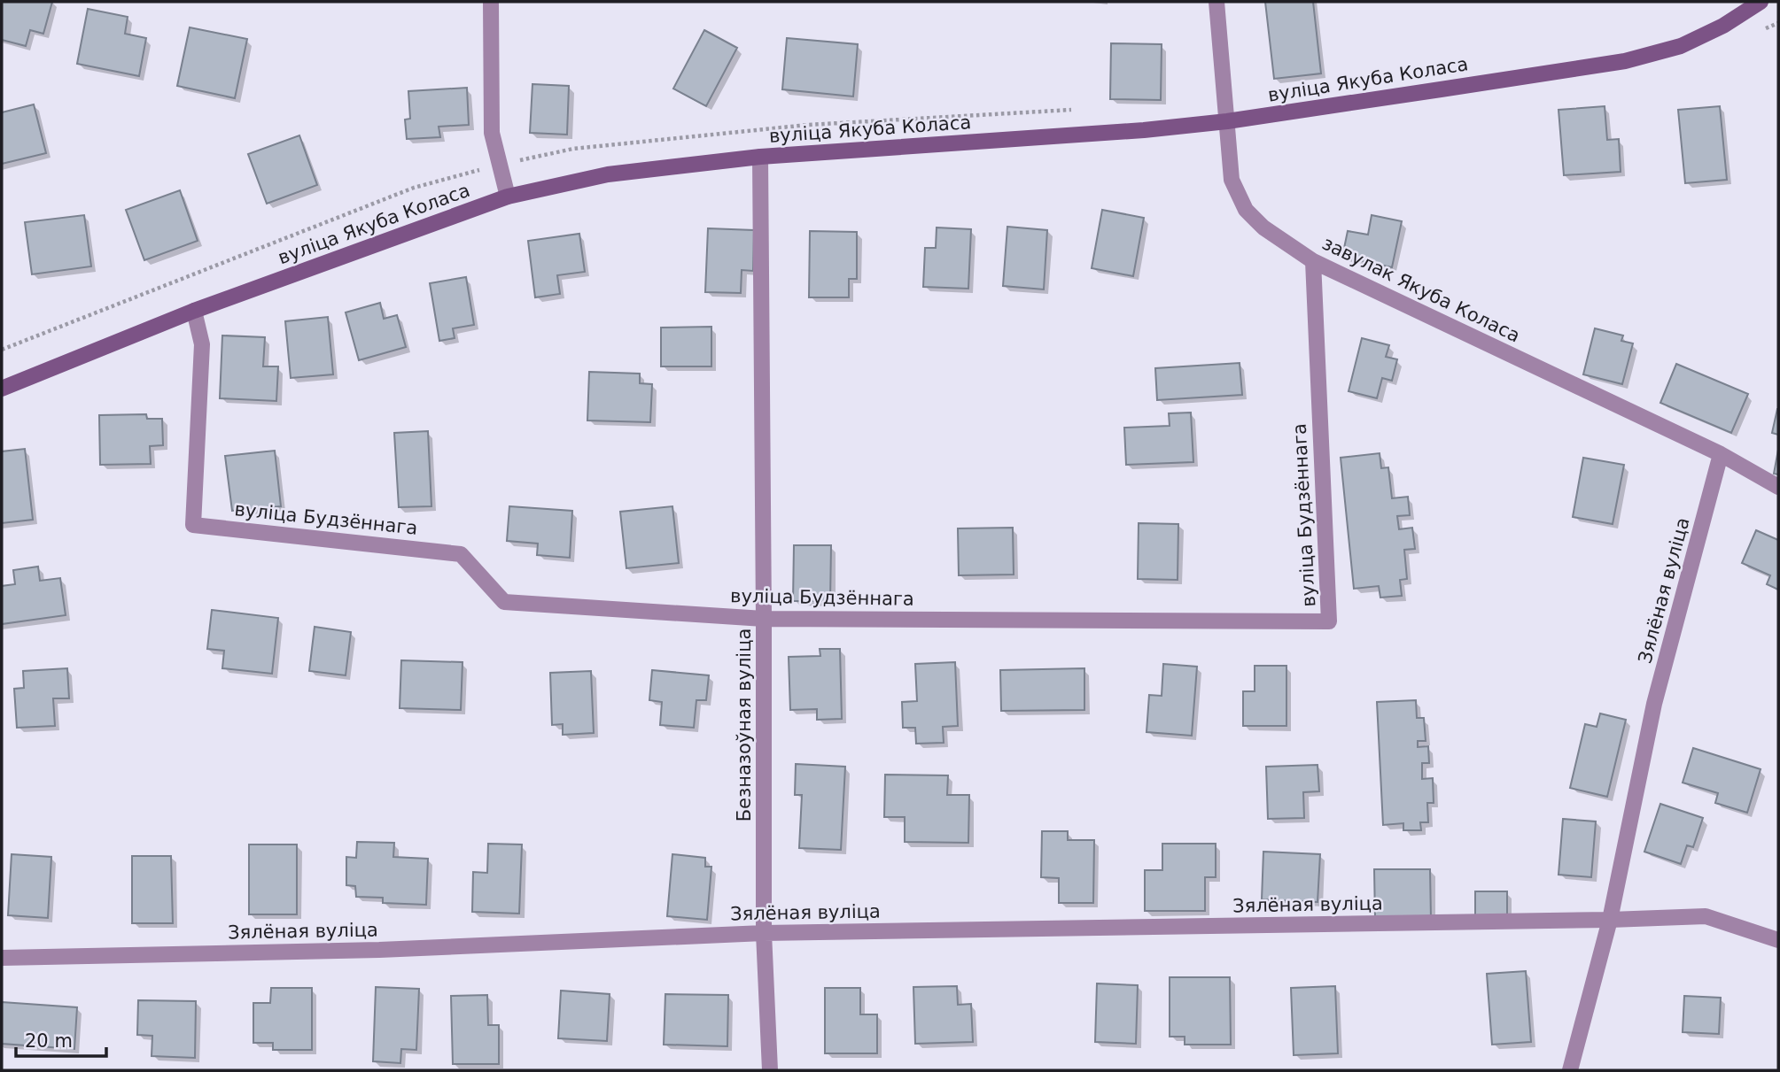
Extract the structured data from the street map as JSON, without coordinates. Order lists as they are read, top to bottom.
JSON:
{
  "streets": {
    "main road": ["вуліца Якуба Коласа"],
    "street": [
      "завулак Якуба Коласа",
      "вуліца Будзённага",
      "Зялёная вуліца",
      "Безназоўная вуліца"
    ]
  },
  "crossings": [
    ["вуліца Якуба Коласа", "завулак Якуба Коласа"],
    ["вуліца Якуба Коласа", "вуліца Будзённага"],
    ["вуліца Якуба Коласа", "Безназоўная вуліца"],
    ["завулак Якуба Коласа", "вуліца Будзённага"],
    ["завулак Якуба Коласа", "Зялёная вуліца"],
    ["вуліца Будзённага", "Безназоўная вуліца"],
    ["Зялёная вуліца", "Безназоўная вуліца"]
  ],
  "scale_bar": "20 m"
}
